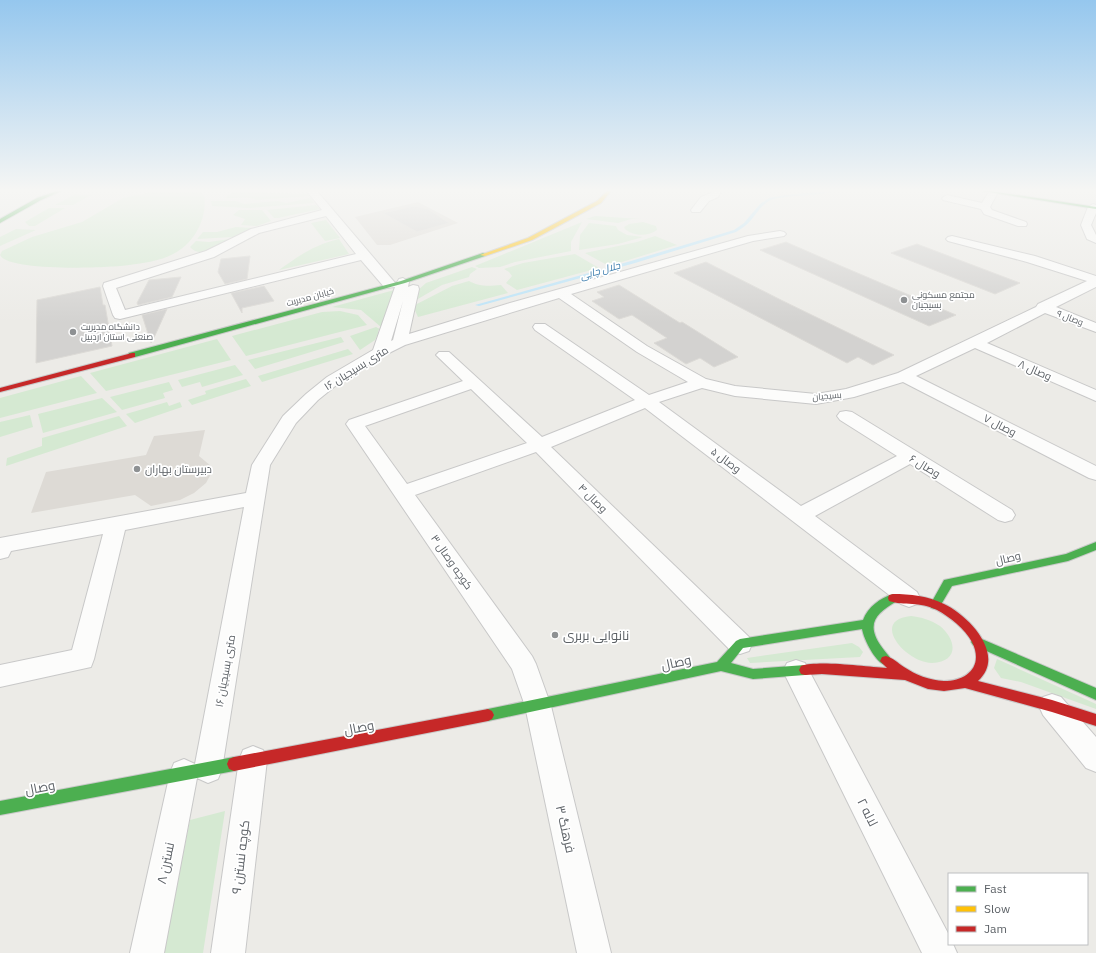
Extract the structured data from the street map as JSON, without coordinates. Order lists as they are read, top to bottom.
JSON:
{
  "streets": {
    "street": [
      "خیابان مدیریت",
      "وصال ۹",
      "۱۶ متری بسیجیان",
      "وصال ۸",
      "بسیجیان",
      "وصال ۷",
      "وصال ۵",
      "وصال ۶",
      "وصال ۴",
      "وصال",
      "کوچه وصال ۳",
      "لاله ۲",
      "فرهنگ ۳",
      "کوچه نسترن ۹",
      "نسترن ۸"
    ]
  },
  "crossings": [
    ["وصال ۹", "بسیجیان"],
    ["۱۶ متری بسیجیان", "بسیجیان"],
    ["۱۶ متری بسیجیان", "وصال"],
    ["۱۶ متری بسیجیان", "نسترن ۸"],
    ["وصال ۸", "بسیجیان"],
    ["بسیجیان", "وصال ۷"],
    ["وصال ۵", "وصال"],
    ["وصال ۴", "کوچه وصال ۳"],
    ["وصال", "کوچه وصال ۳"],
    ["وصال", "فرهنگ ۳"],
    ["وصال", "کوچه نسترن ۹"],
    ["وصال", "نسترن ۸"],
    ["کوچه وصال ۳", "فرهنگ ۳"]
  ],
  "water": ["جلال چایی"],
  "places": [
    "مجتمع مسکونی بسیجیان",
    "دانشگاه مدیریت صنعتی استان اردبیل",
    "دبیرستان بهاران",
    "نانوایی بربری"
  ],
  "legend": ["Fast", "Slow", "Jam"]
}
